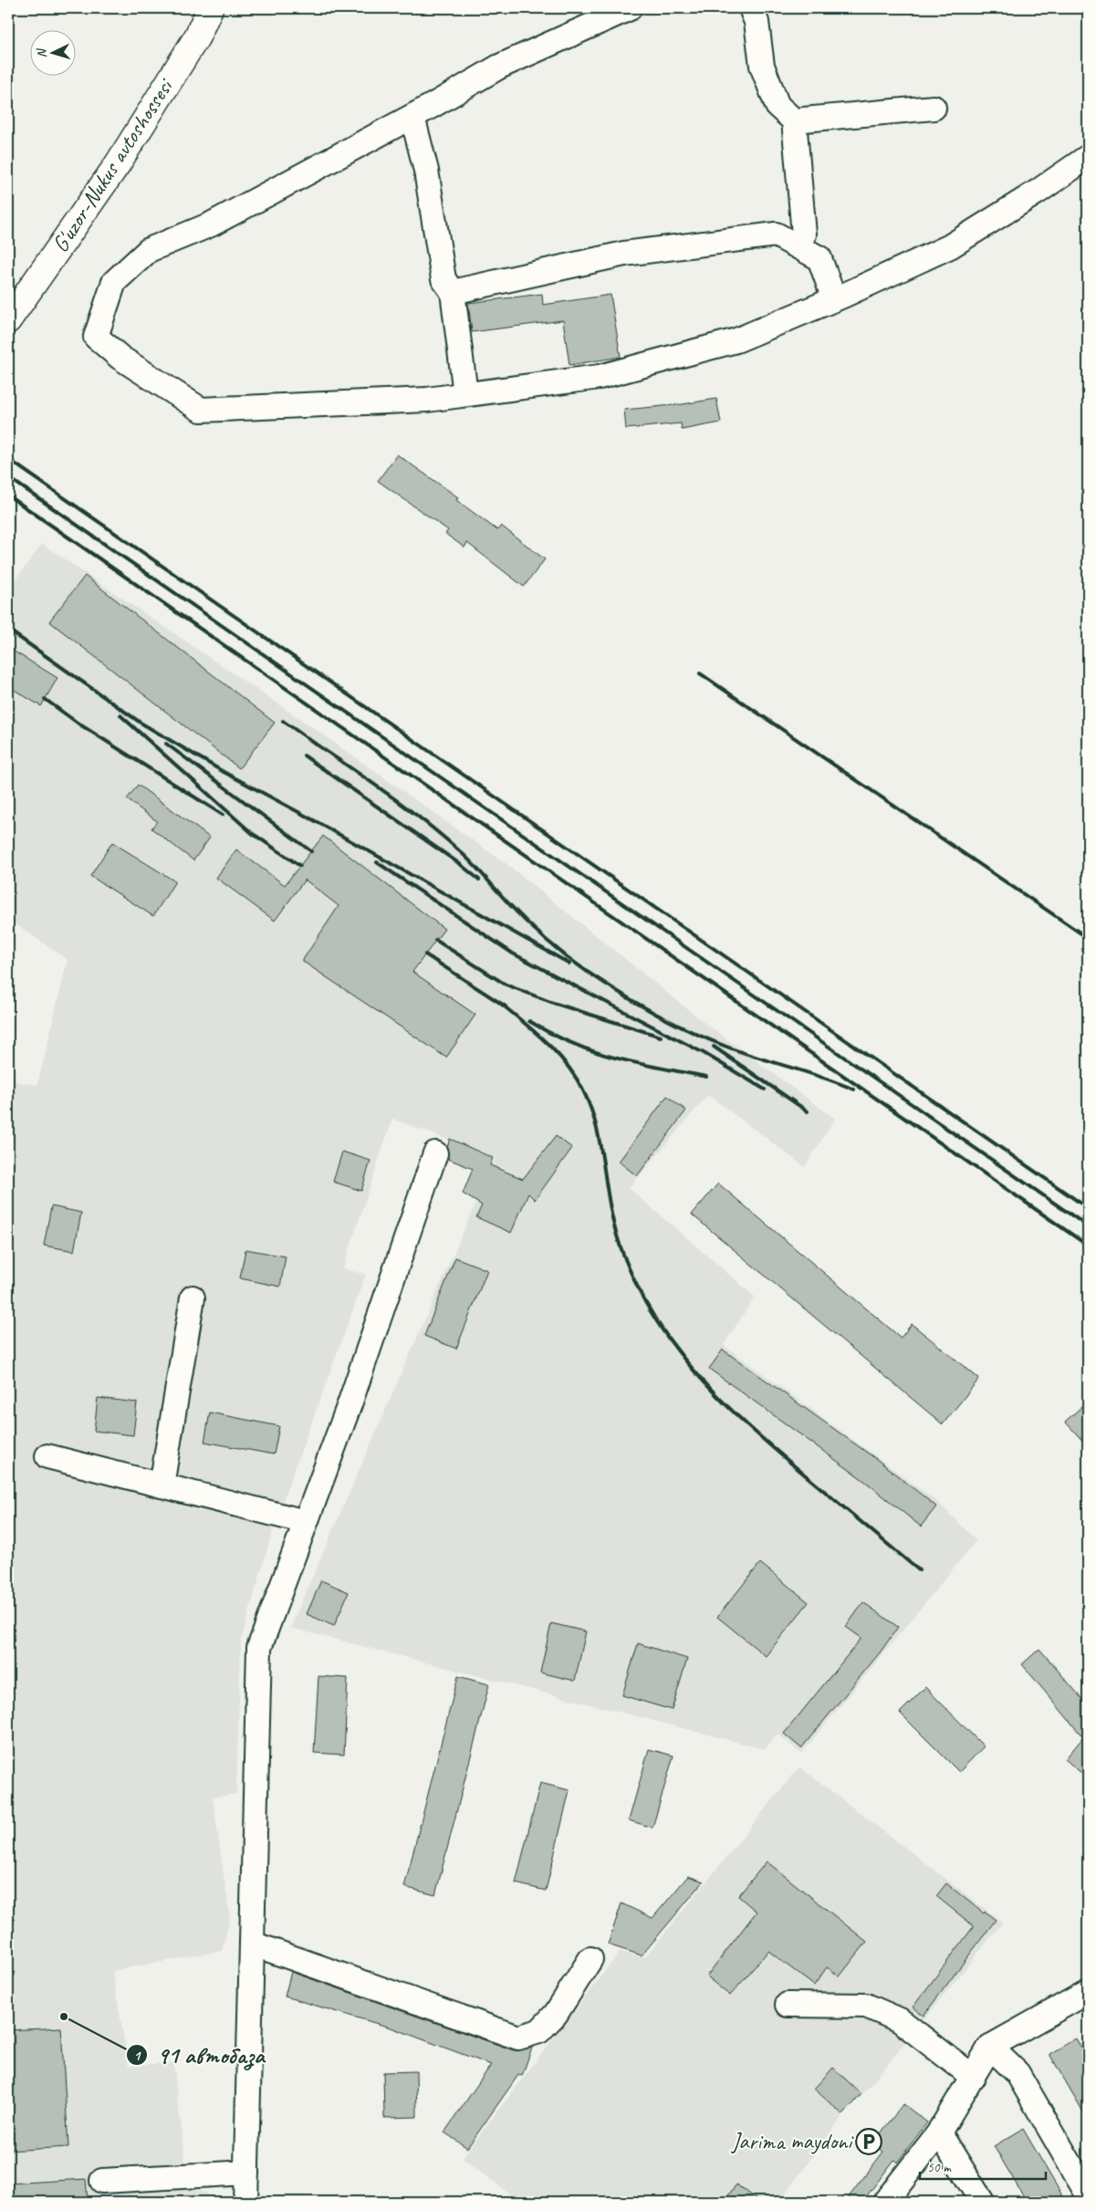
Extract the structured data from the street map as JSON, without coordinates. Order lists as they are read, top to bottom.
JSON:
{
  "streets": {
    "highway": ["G'uzor-Nukus avtoshossesi"]
  },
  "places": {
    "other": ["91 автобаза"],
    "parking": ["Jarima maydoni"]
  },
  "scale_bar": "50 m",
  "north": "left"
}
